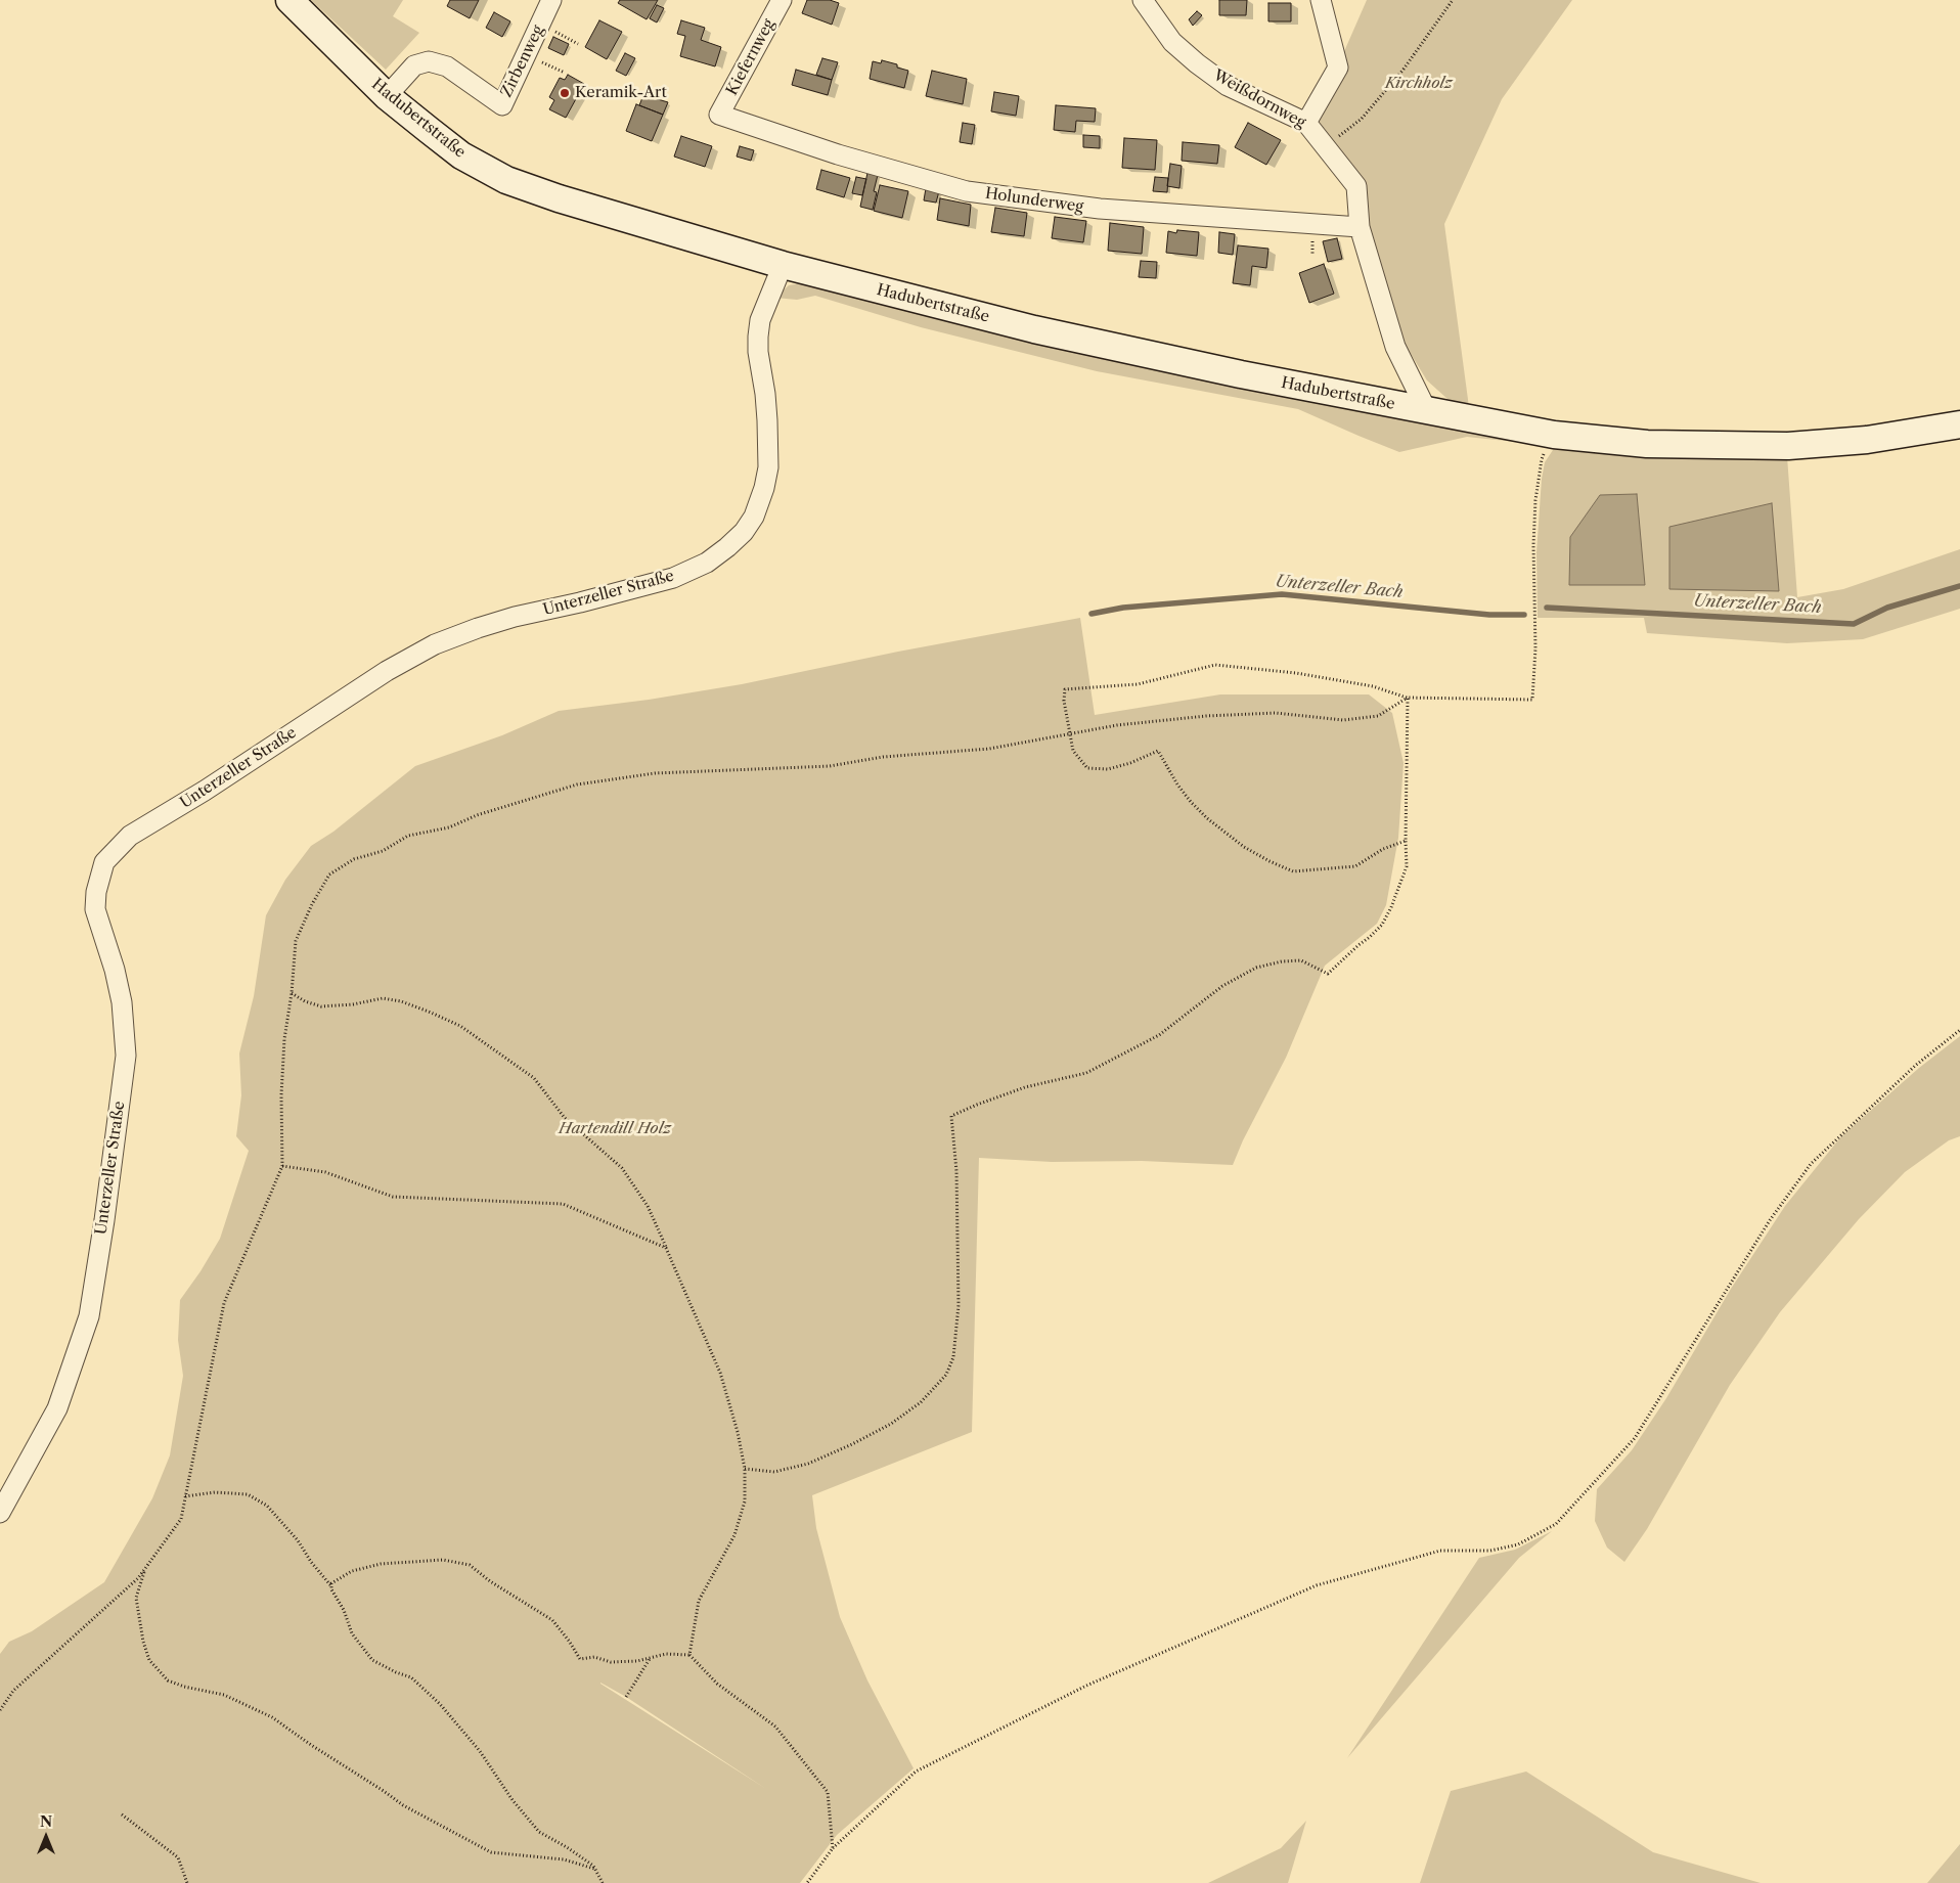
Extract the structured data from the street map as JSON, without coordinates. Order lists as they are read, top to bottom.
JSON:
{
  "streets": {
    "street": [
      "Kiefernweg",
      "Zirbenweg",
      "Weißdornweg",
      "Hadubertstraße",
      "Holunderweg",
      "Unterzeller Straße"
    ]
  },
  "crossings": [
    ["Kiefernweg", "Holunderweg"],
    ["Zirbenweg", "Hadubertstraße"],
    ["Weißdornweg", "Hadubertstraße"],
    ["Weißdornweg", "Holunderweg"],
    ["Hadubertstraße", "Unterzeller Straße"]
  ],
  "water": ["Unterzeller Bach"],
  "parks": ["Kirchholz", "Hartendill Holz"],
  "places": ["Keramik-Art"],
  "north": "top"
}
